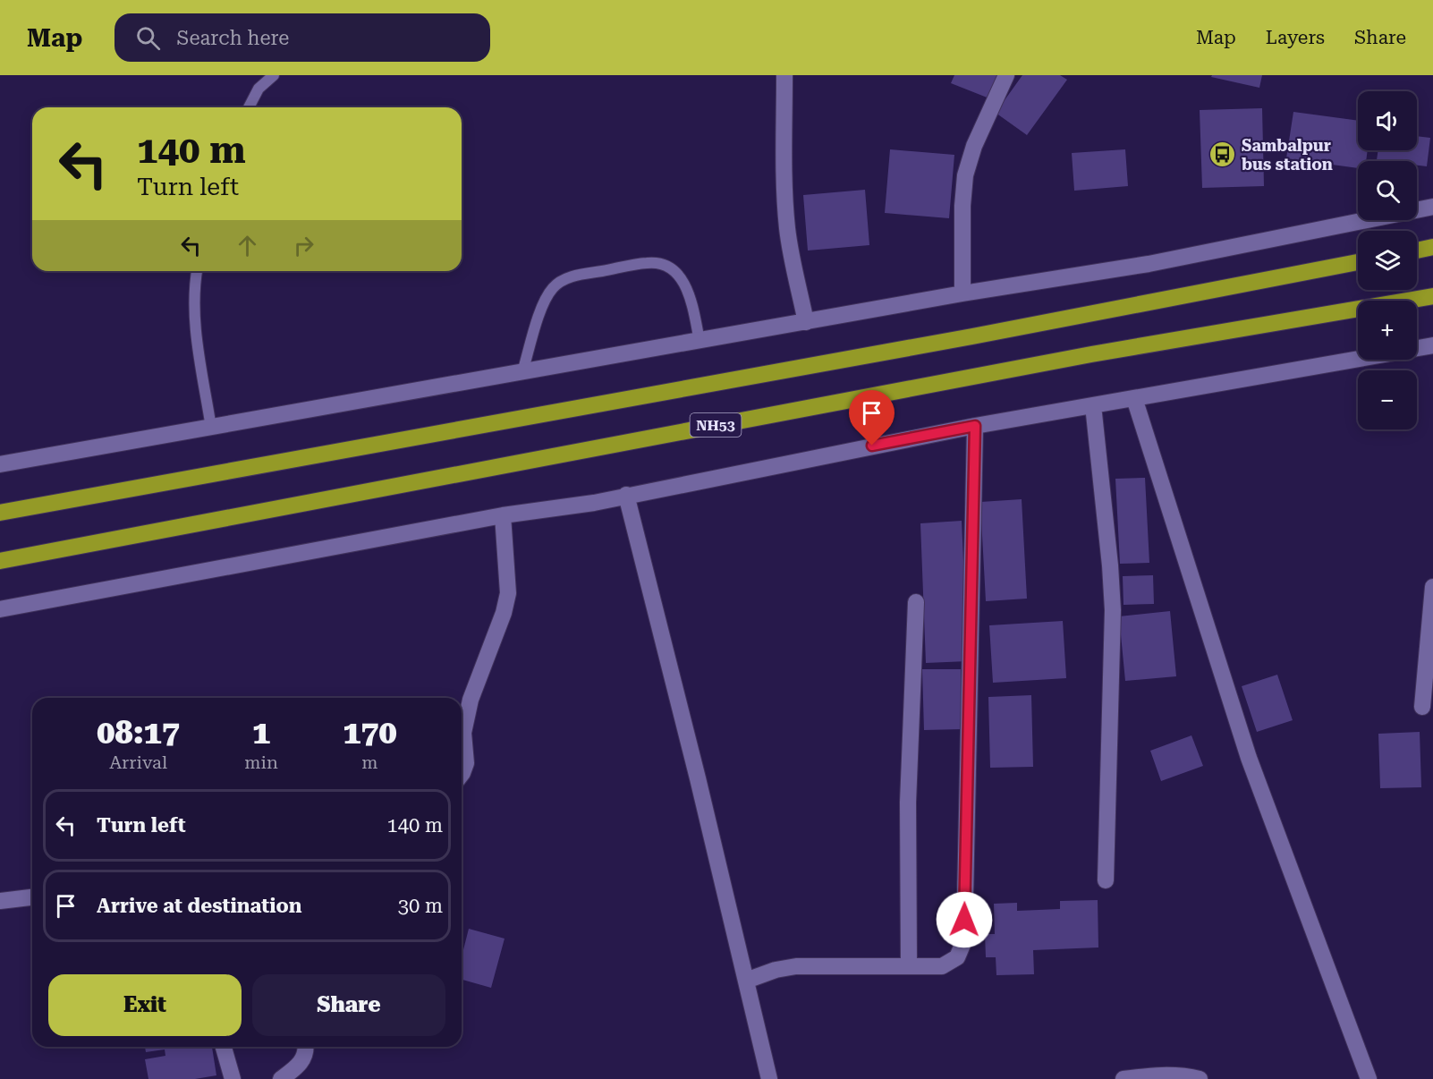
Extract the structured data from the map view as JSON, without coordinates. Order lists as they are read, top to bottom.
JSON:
{
  "streets": {
    "highway": ["NH53"]
  },
  "places": {
    "bus stop": ["Sambalpur bus station"]
  },
  "page": {
    "header": "Map",
    "search": "Search here",
    "nav": ["Map", "Layers", "Share"],
    "map_buttons": ["+", "−"],
    "turn": ["140 m", "Turn left"],
    "eta": [
      "08:17",
      "Arrival",
      "1",
      "min",
      "170",
      "m"
    ],
    "list": [
      {
        "name": "Turn left",
        "value": "140 m"
      },
      {
        "name": "Arrive at destination",
        "value": "30 m"
      }
    ],
    "buttons": ["Exit", "Share"]
  }
}
